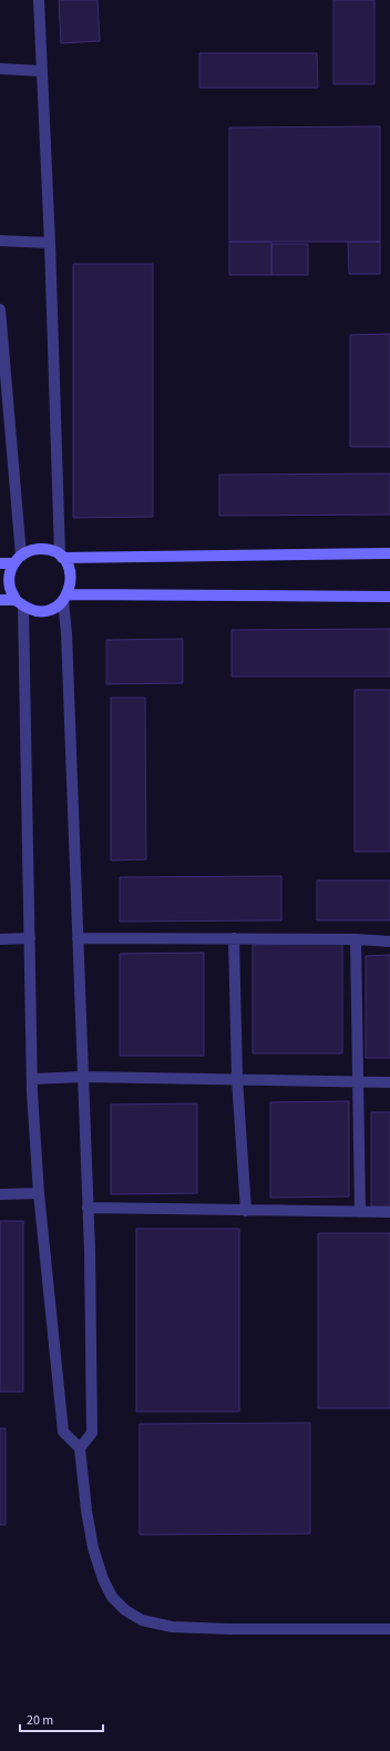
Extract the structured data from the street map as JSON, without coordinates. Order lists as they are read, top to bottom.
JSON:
{
  "scale_bar": "20 m"
}
